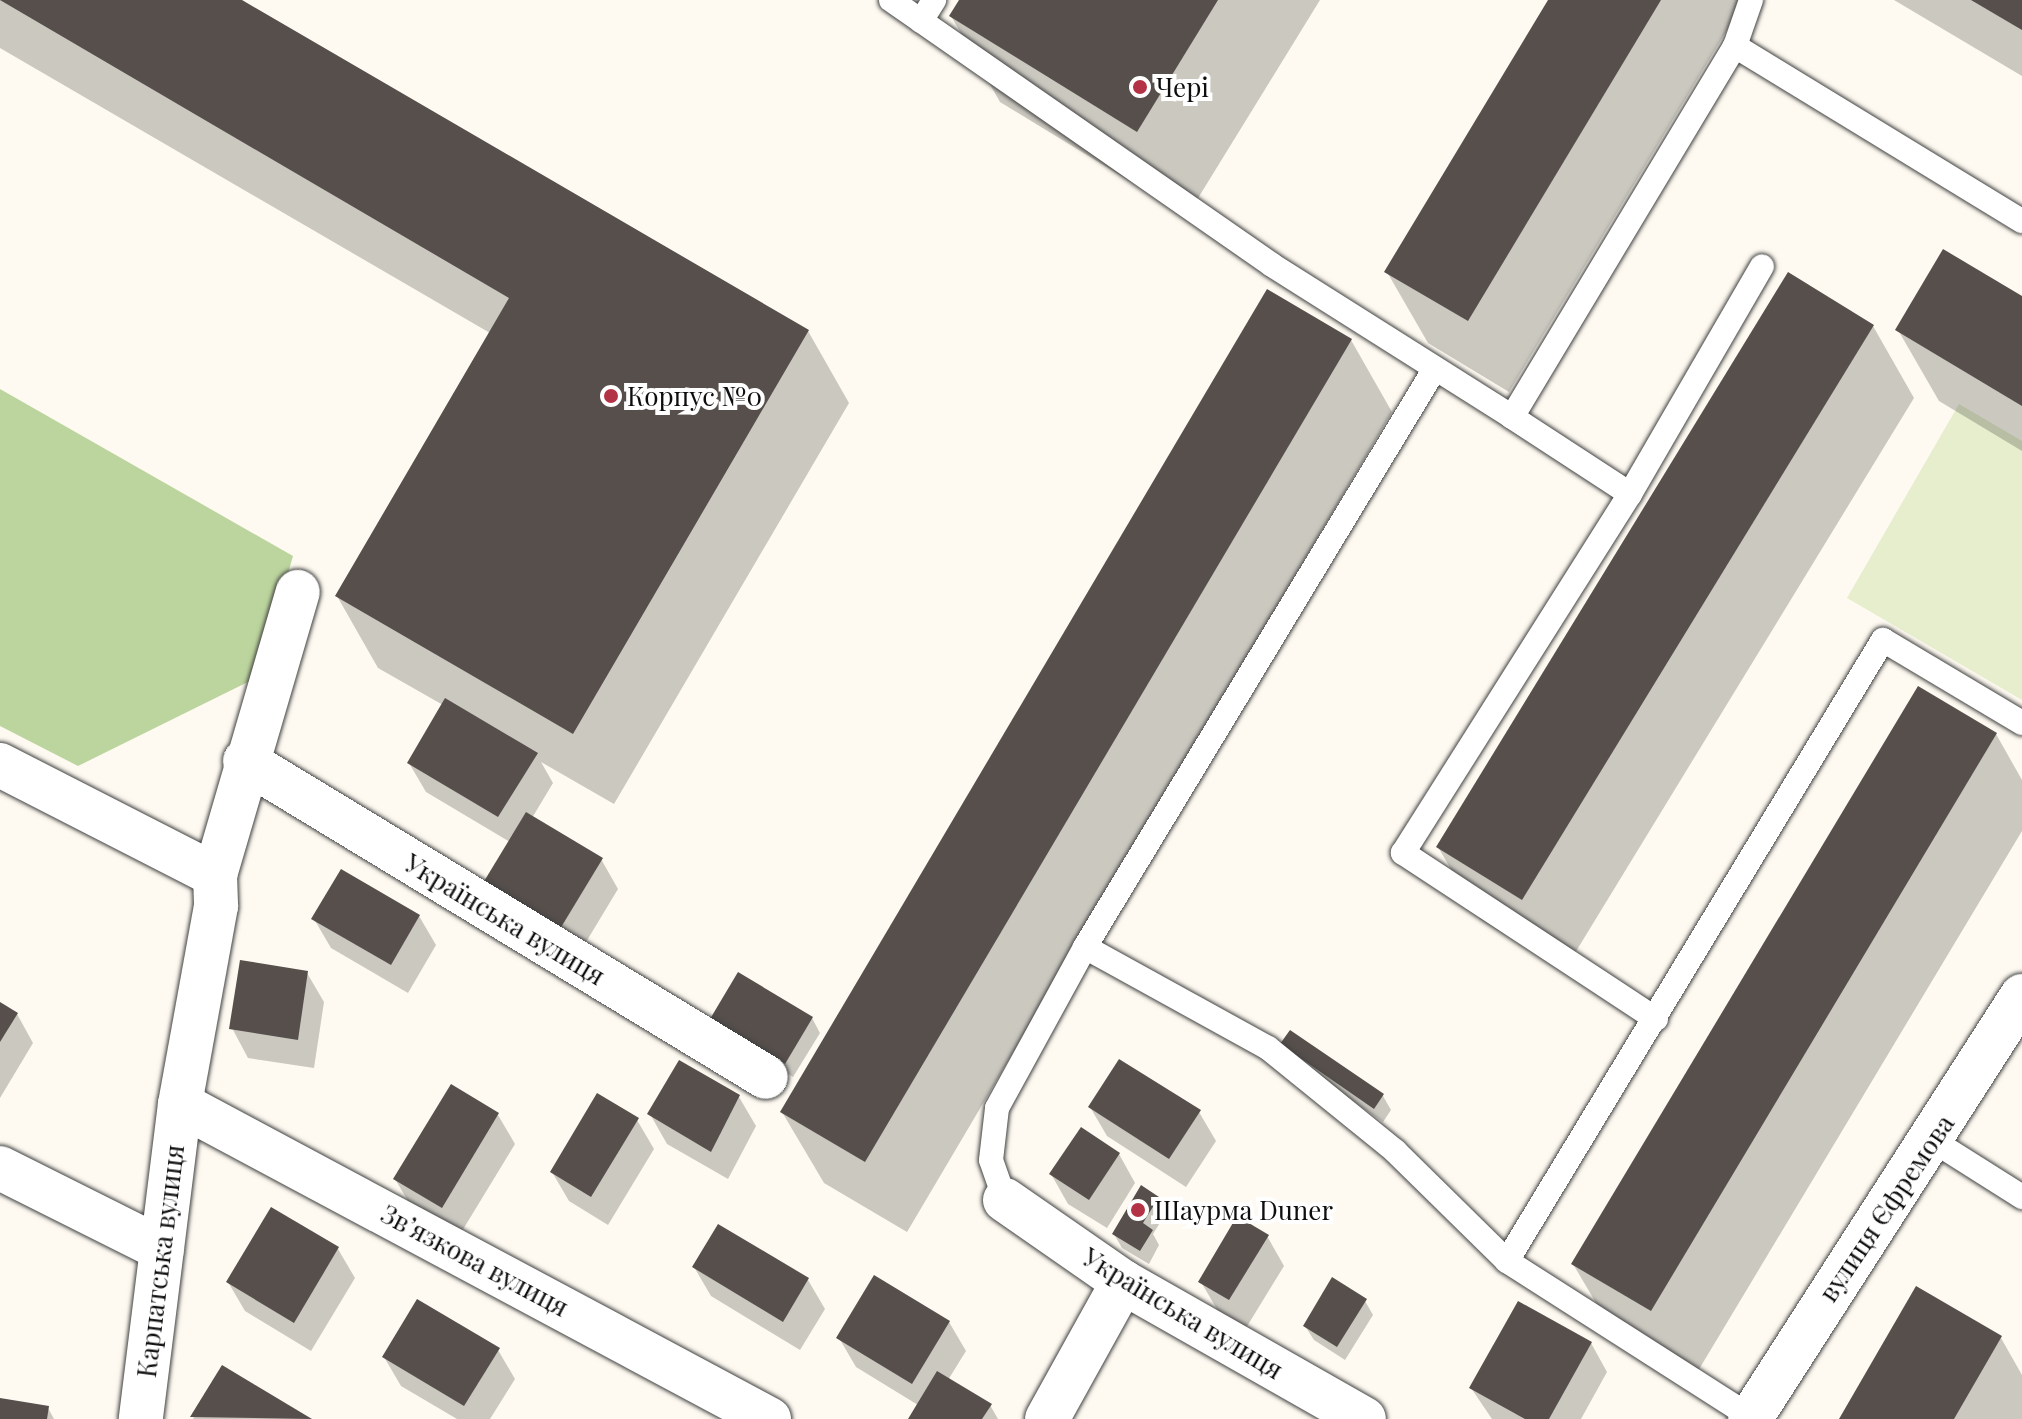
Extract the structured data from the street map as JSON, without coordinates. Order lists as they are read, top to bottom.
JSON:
{
  "streets": {
    "street": [
      "Українська вулиця",
      "вулиця Єфремова",
      "Звʼязкова вулиця",
      "Карпатська вулиця"
    ]
  },
  "crossings": [
    ["Звʼязкова вулиця", "Карпатська вулиця"]
  ],
  "places": ["Чері", "Корпус №0", "Шаурма Duner"]
}
